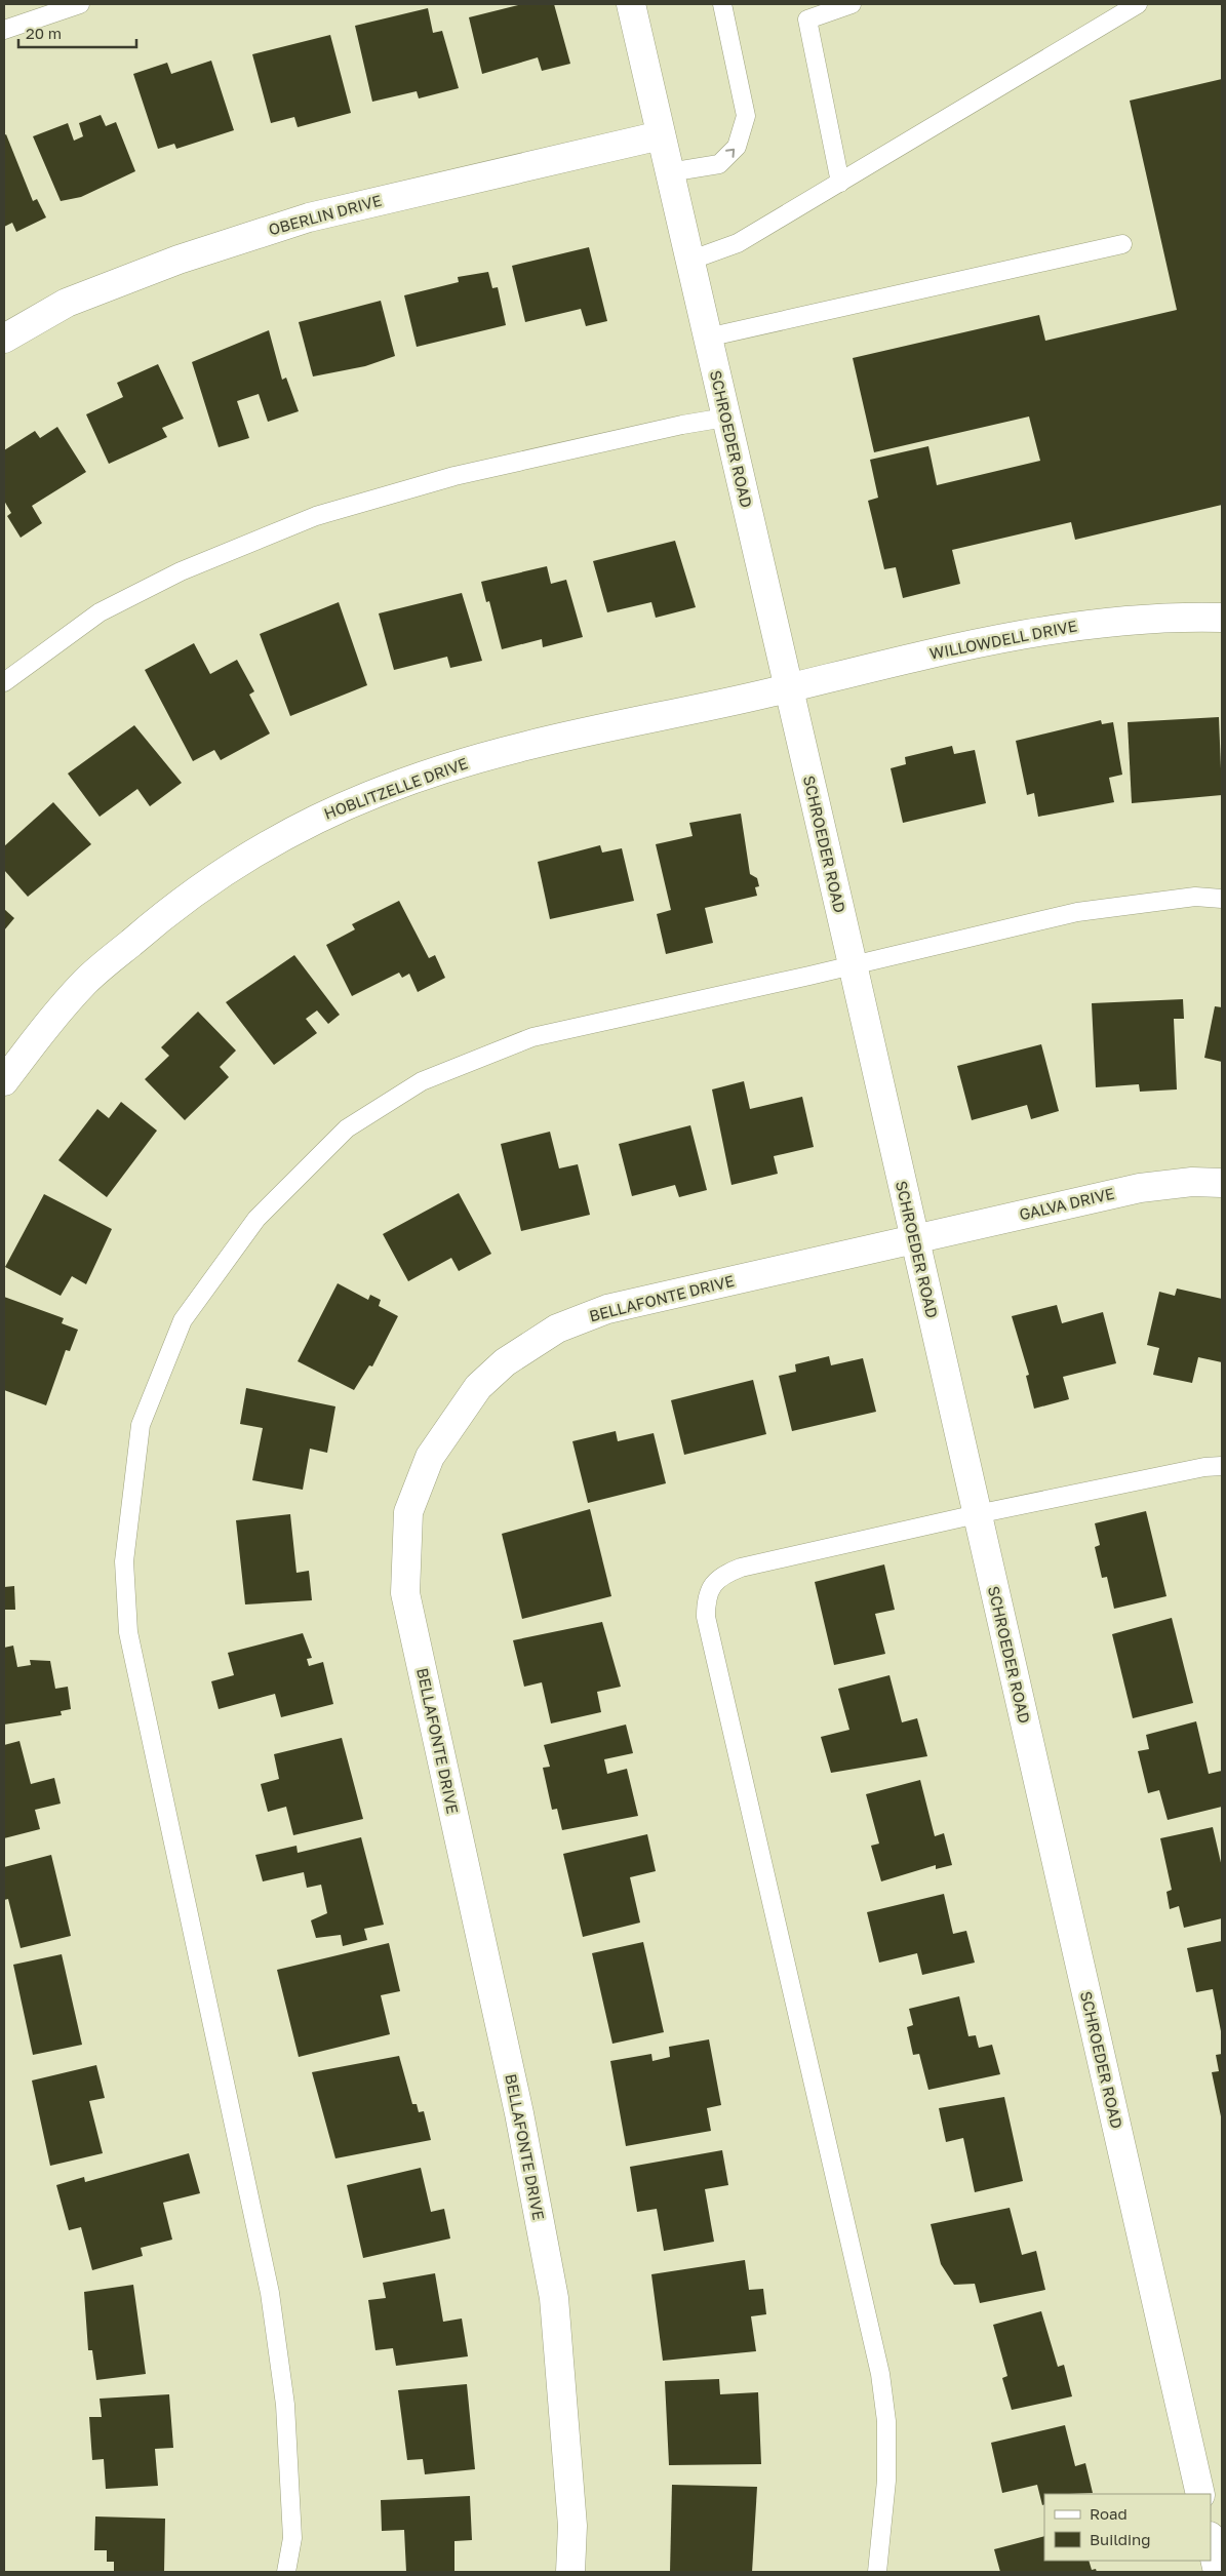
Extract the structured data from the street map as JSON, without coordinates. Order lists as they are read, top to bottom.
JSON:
{
  "streets": {
    "street": [
      "OBERLIN DRIVE",
      "SCHROEDER ROAD",
      "WILLOWDELL DRIVE",
      "HOBLITZELLE DRIVE",
      "GALVA DRIVE",
      "BELLAFONTE DRIVE"
    ]
  },
  "crossings": [
    ["OBERLIN DRIVE", "SCHROEDER ROAD"],
    ["SCHROEDER ROAD", "WILLOWDELL DRIVE"],
    ["SCHROEDER ROAD", "HOBLITZELLE DRIVE"],
    ["SCHROEDER ROAD", "GALVA DRIVE"],
    ["SCHROEDER ROAD", "BELLAFONTE DRIVE"],
    ["WILLOWDELL DRIVE", "HOBLITZELLE DRIVE"],
    ["GALVA DRIVE", "BELLAFONTE DRIVE"]
  ],
  "legend": ["Road", "Building"],
  "scale_bar": "20 m"
}
